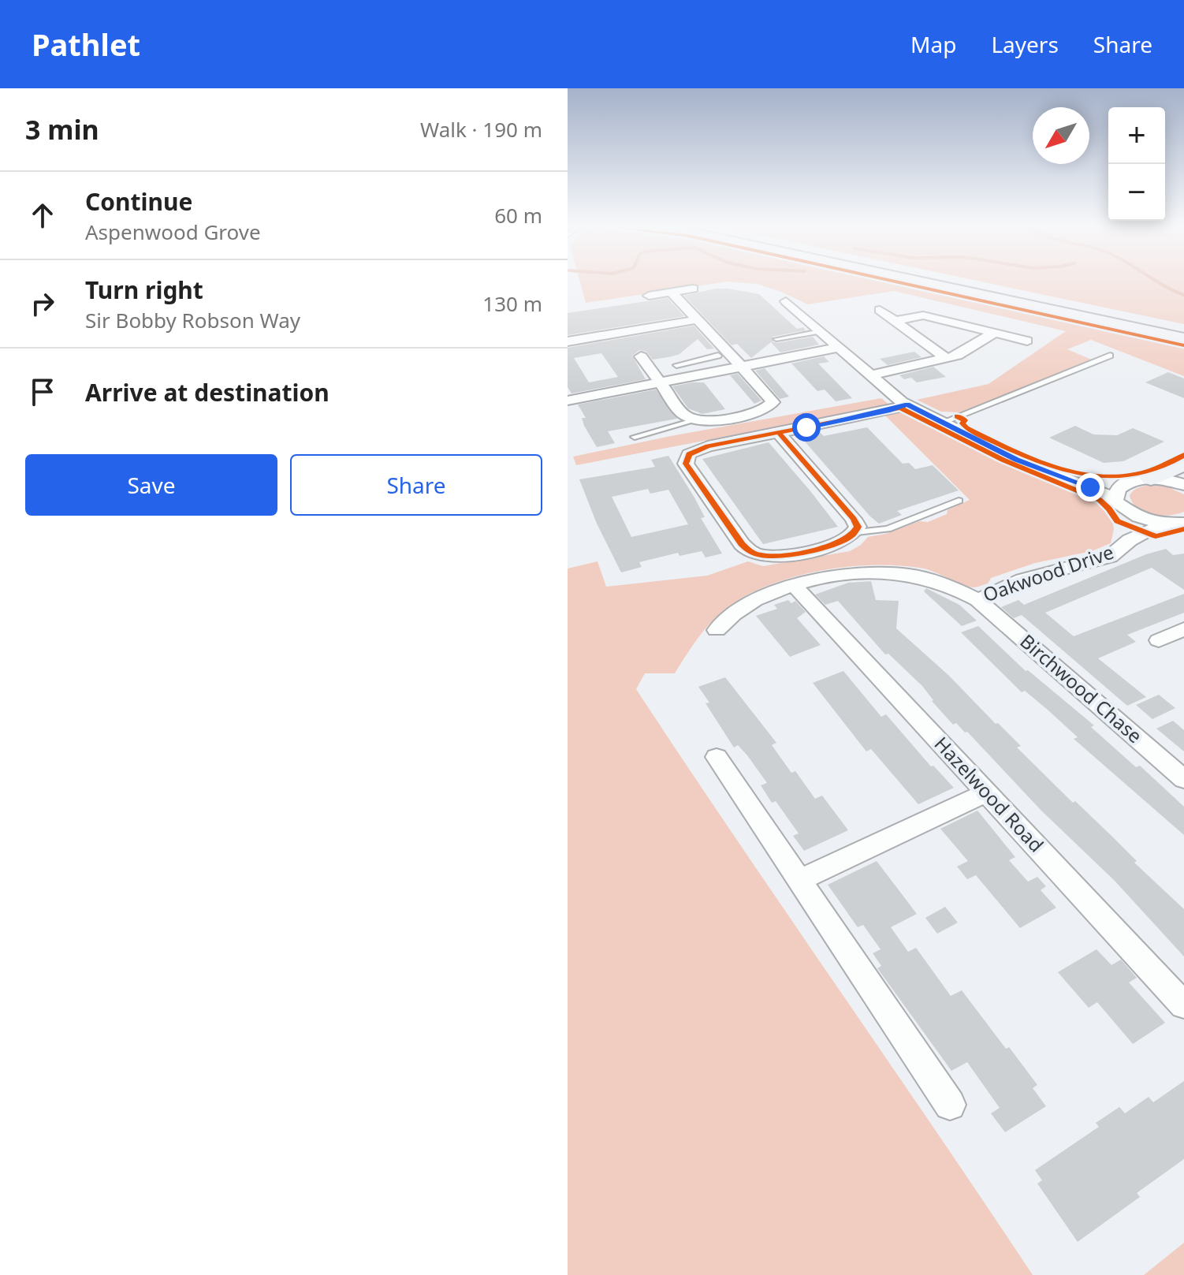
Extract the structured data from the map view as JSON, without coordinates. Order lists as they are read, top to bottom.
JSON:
{
  "streets": {
    "street": ["Oakwood Drive", "Birchwood Chase", "Hazelwood Road"]
  },
  "crossings": [
    ["Oakwood Drive", "Birchwood Chase"],
    ["Oakwood Drive", "Hazelwood Road"]
  ],
  "north": "bottom left",
  "page": {
    "header": "Pathlet",
    "nav": ["Map", "Layers", "Share"],
    "heading": ["3 min", "Walk · 190 m"],
    "map_buttons": ["+", "−"],
    "list": [
      ["Continue", "Aspenwood Grove", "60 m"],
      ["Turn right", "Sir Bobby Robson Way", "130 m"],
      "Arrive at destination"
    ],
    "buttons": ["Save", "Share"]
  }
}
